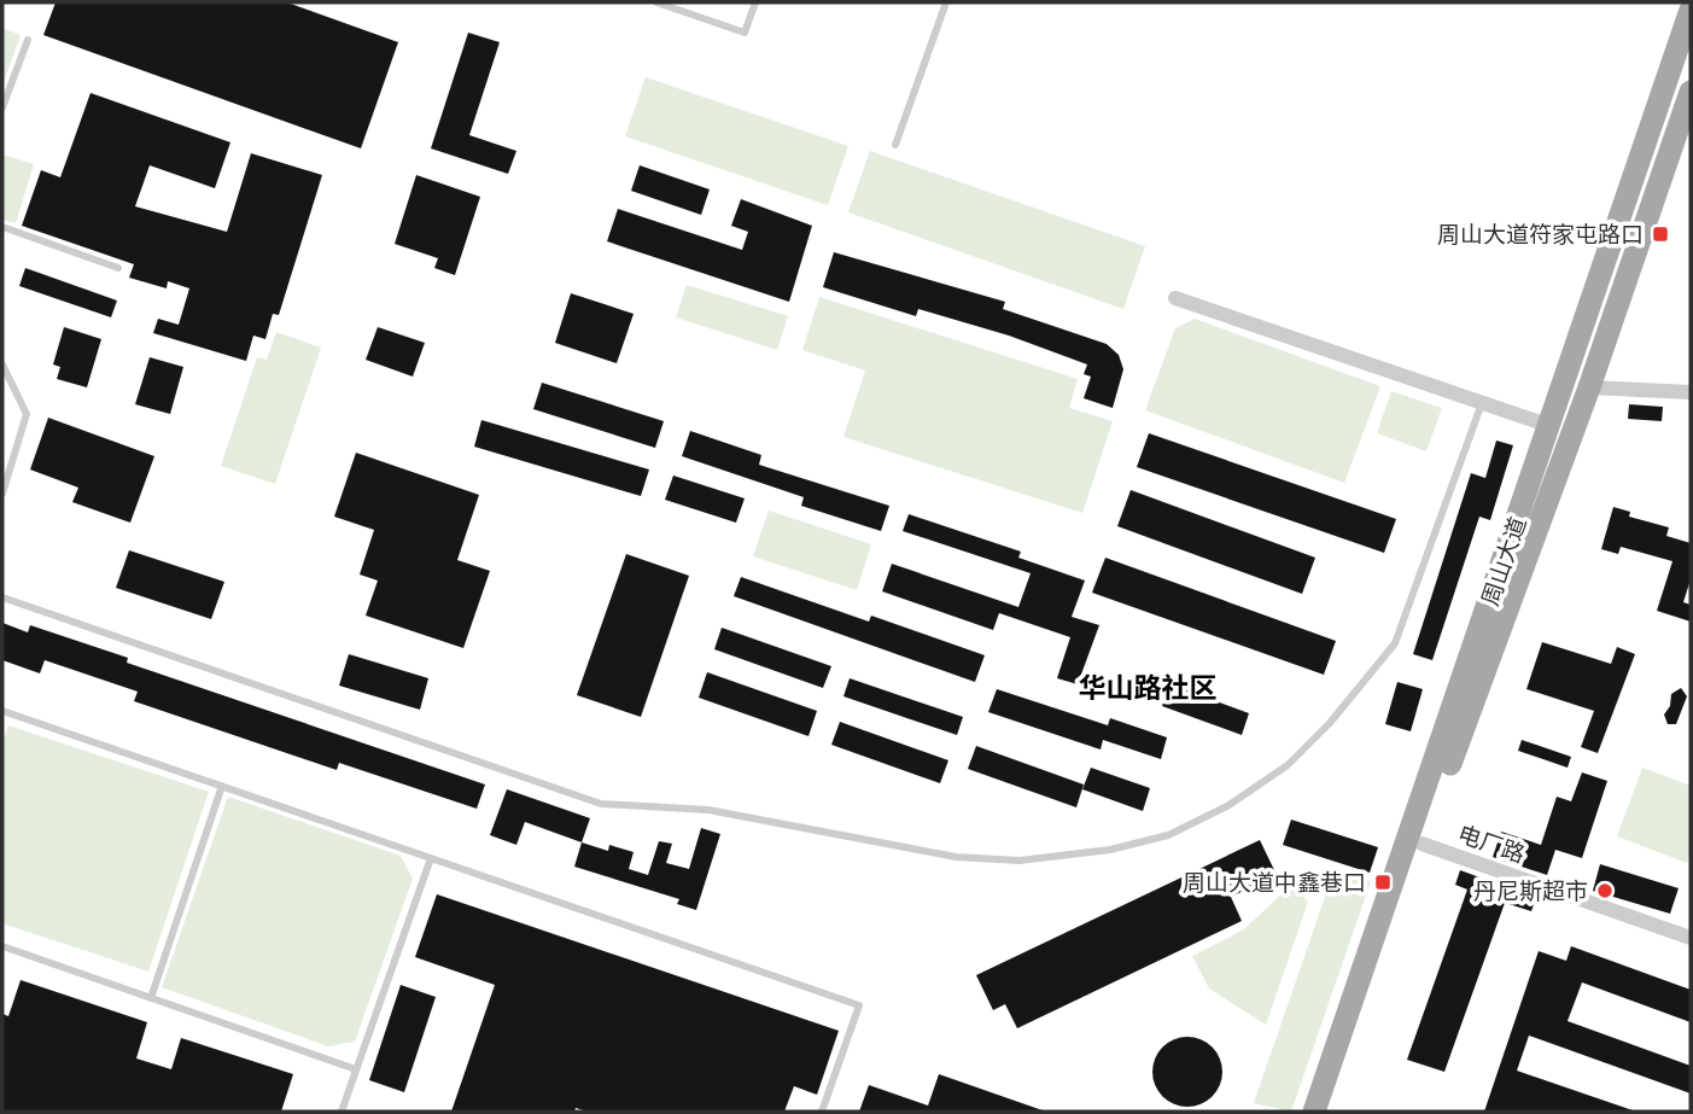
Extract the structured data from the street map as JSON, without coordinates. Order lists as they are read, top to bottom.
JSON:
{
  "streets": {
    "main road": ["周山大道"],
    "street": ["电厂路"]
  },
  "crossings": [
    ["周山大道", "电厂路"]
  ],
  "districts": ["华山路社区"],
  "places": {
    "transit": ["周山大道符家屯路口", "周山大道中鑫巷口"],
    "other": ["丹尼斯超市"]
  }
}
